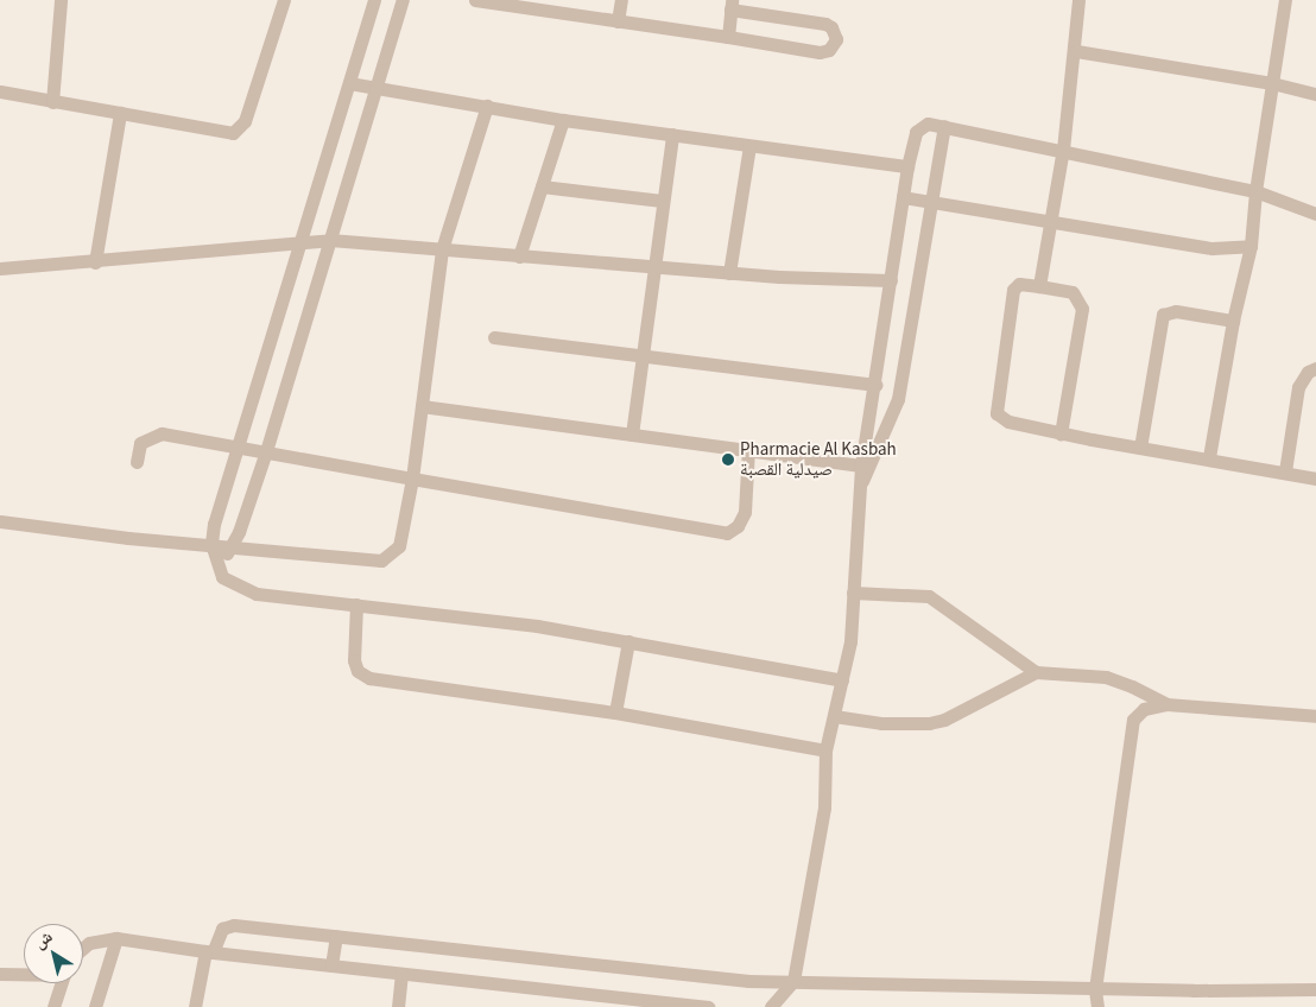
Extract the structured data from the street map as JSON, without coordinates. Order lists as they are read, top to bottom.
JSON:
{
  "places": ["Pharmacie Al Kasbah صيدلية القصبة"],
  "north": "top left"
}
